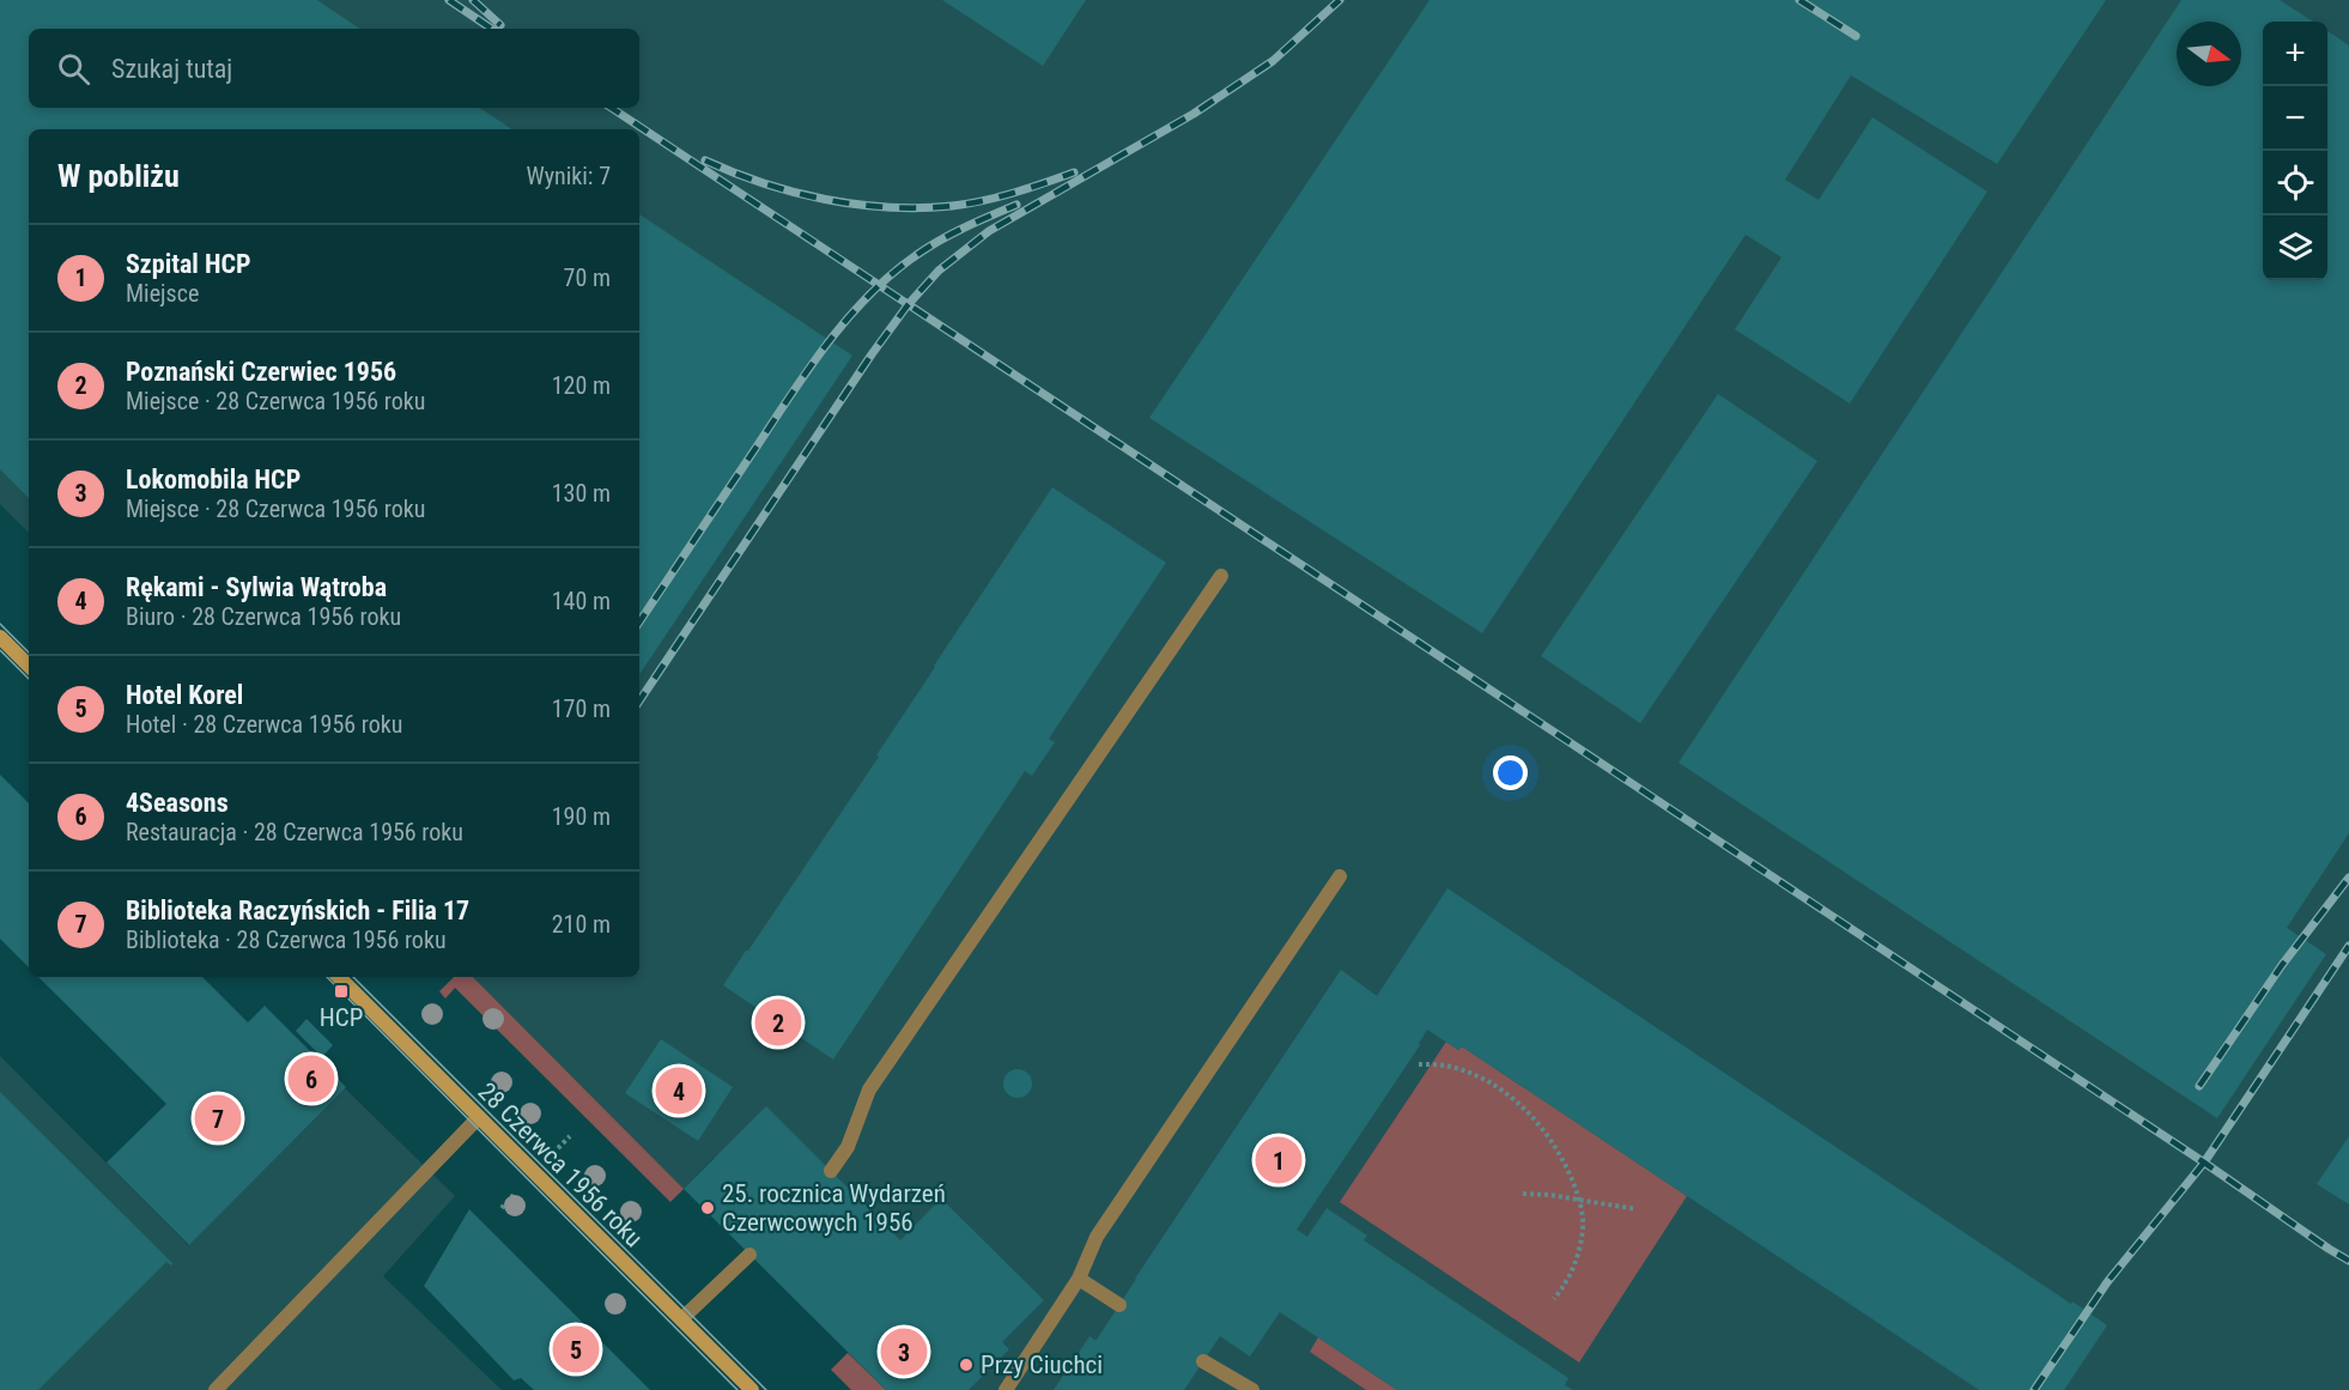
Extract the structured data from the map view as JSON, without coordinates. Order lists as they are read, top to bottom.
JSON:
{
  "streets": {
    "street": ["28 Czerwca 1956 roku"]
  },
  "places": {
    "transit": ["HCP"],
    "other": ["25. rocznica Wydarzeń Czerwcowych 1956", "Przy Ciuchci"]
  },
  "north": "right",
  "page": {
    "map_buttons": ["+", "−"],
    "search": "Szukaj tutaj",
    "heading": ["W pobliżu", "Wyniki: 7"],
    "list": [
      {
        "mark": "1",
        "name": "Szpital HCP",
        "note": "Miejsce",
        "value": "70 m"
      },
      {
        "mark": "2",
        "name": "Poznański Czerwiec 1956",
        "note": "Miejsce · 28 Czerwca 1956 roku",
        "value": "120 m"
      },
      {
        "mark": "3",
        "name": "Lokomobila HCP",
        "note": "Miejsce · 28 Czerwca 1956 roku",
        "value": "130 m"
      },
      {
        "mark": "4",
        "name": "Rękami - Sylwia Wątroba",
        "note": "Biuro · 28 Czerwca 1956 roku",
        "value": "140 m"
      },
      {
        "mark": "5",
        "name": "Hotel Korel",
        "note": "Hotel · 28 Czerwca 1956 roku",
        "value": "170 m"
      },
      {
        "mark": "6",
        "name": "4Seasons",
        "note": "Restauracja · 28 Czerwca 1956 roku",
        "value": "190 m"
      },
      {
        "mark": "7",
        "name": "Biblioteka Raczyńskich - Filia 17",
        "note": "Biblioteka · 28 Czerwca 1956 roku",
        "value": "210 m"
      }
    ],
    "pins": [
      "2",
      "6",
      "4",
      "7",
      "1",
      "5",
      "3"
    ]
  }
}
